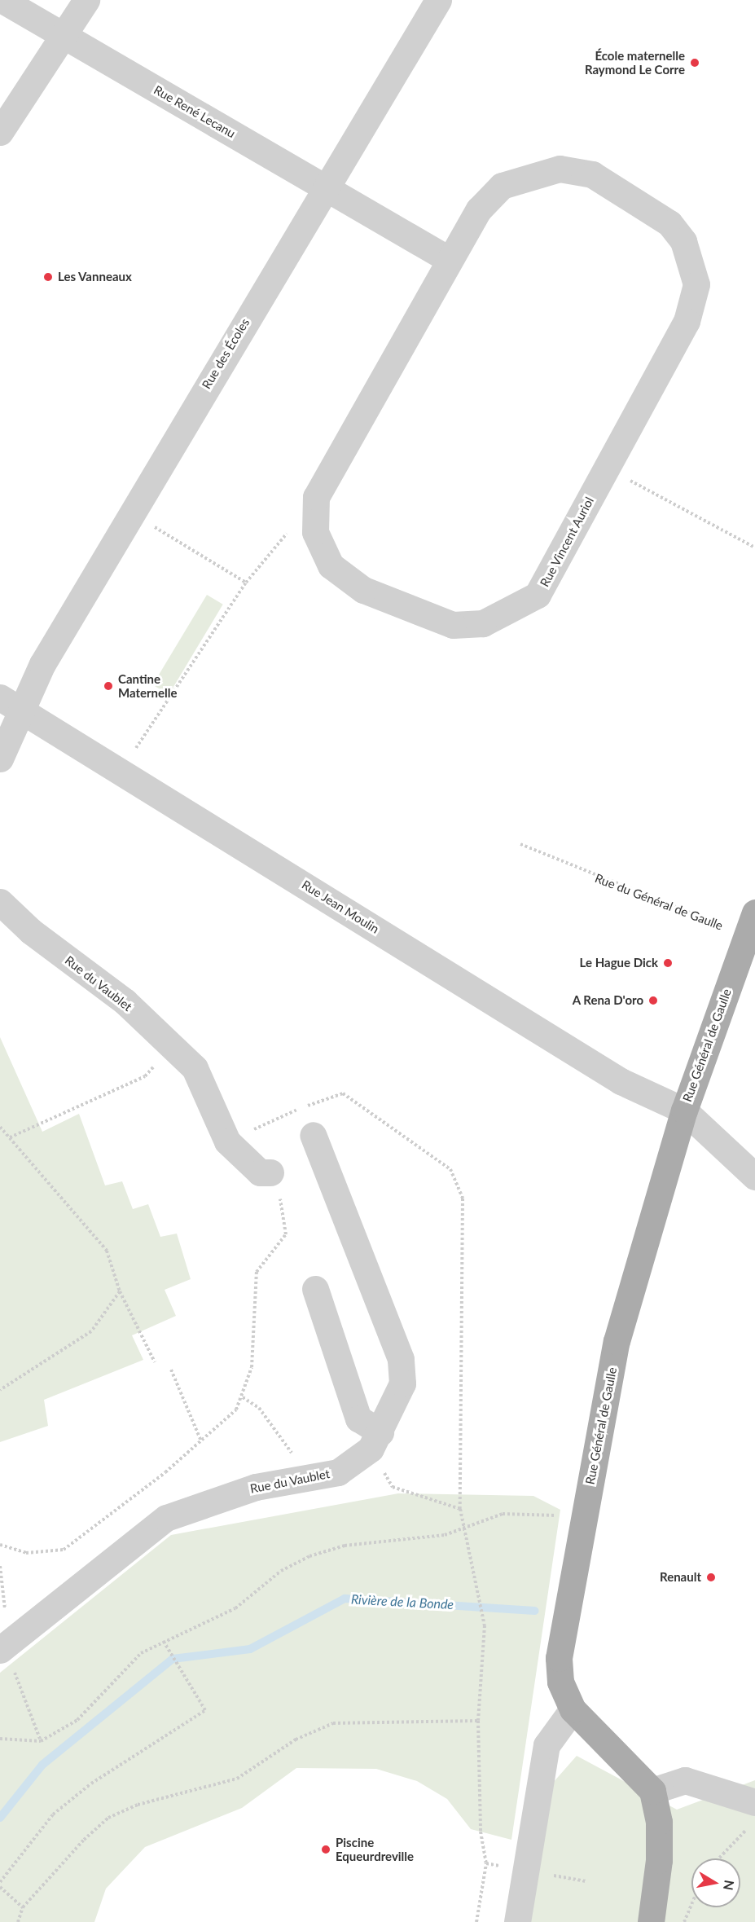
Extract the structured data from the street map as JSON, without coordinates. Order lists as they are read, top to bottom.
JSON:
{
  "streets": {
    "main road": ["Rue Général de Gaulle"],
    "street": [
      "Rue René Lecanu",
      "Rue des Écoles",
      "Rue Vincent Auriol",
      "Rue Jean Moulin",
      "Rue du Vaublet"
    ],
    "path": ["Rue du Général de Gaulle"]
  },
  "crossings": [
    ["Rue René Lecanu", "Rue des Écoles"],
    ["Rue des Écoles", "Rue Jean Moulin"],
    ["Rue du Général de Gaulle", "Rue Général de Gaulle"],
    ["Rue Jean Moulin", "Rue Général de Gaulle"]
  ],
  "water": ["Rivière de la Bonde"],
  "places": [
    "École maternelle Raymond Le Corre",
    "Les Vanneaux",
    "Cantine Maternelle",
    "Le Hague Dick",
    "A Rena D'oro",
    "Renault",
    "Piscine Equeurdreville"
  ],
  "north": "right"
}
